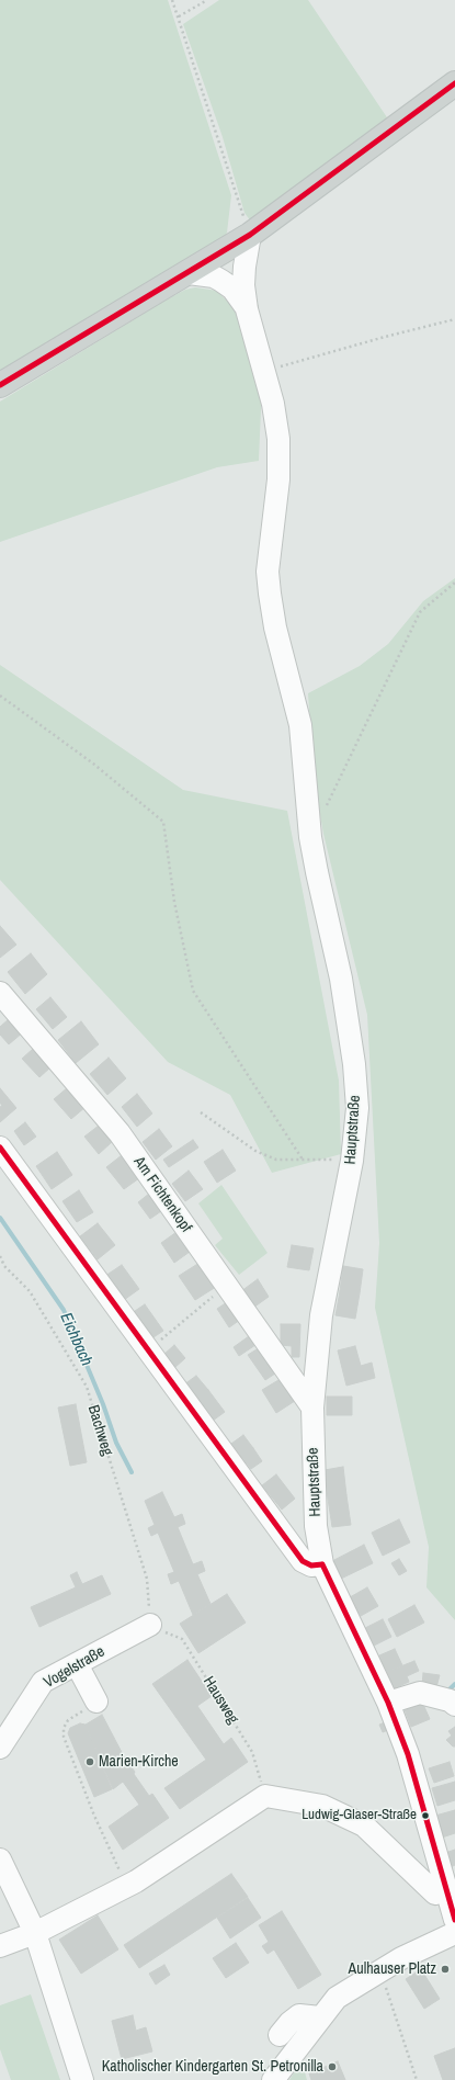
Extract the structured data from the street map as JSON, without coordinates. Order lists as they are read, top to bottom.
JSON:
{
  "streets": {
    "street": ["Hauptstraße", "Am Fichtenkopf", "Vogelstraße"],
    "path": ["Bachweg", "Hausweg"]
  },
  "crossings": [
    ["Hauptstraße", "Am Fichtenkopf"],
    ["Bachweg", "Vogelstraße"],
    ["Bachweg", "Hausweg"],
    ["Vogelstraße", "Hausweg"]
  ],
  "water": ["Eichbach"],
  "places": [
    "Marien-Kirche",
    "Ludwig-Glaser-Straße",
    "Aulhauser Platz",
    "Katholischer Kindergarten St. Petronilla"
  ]
}
